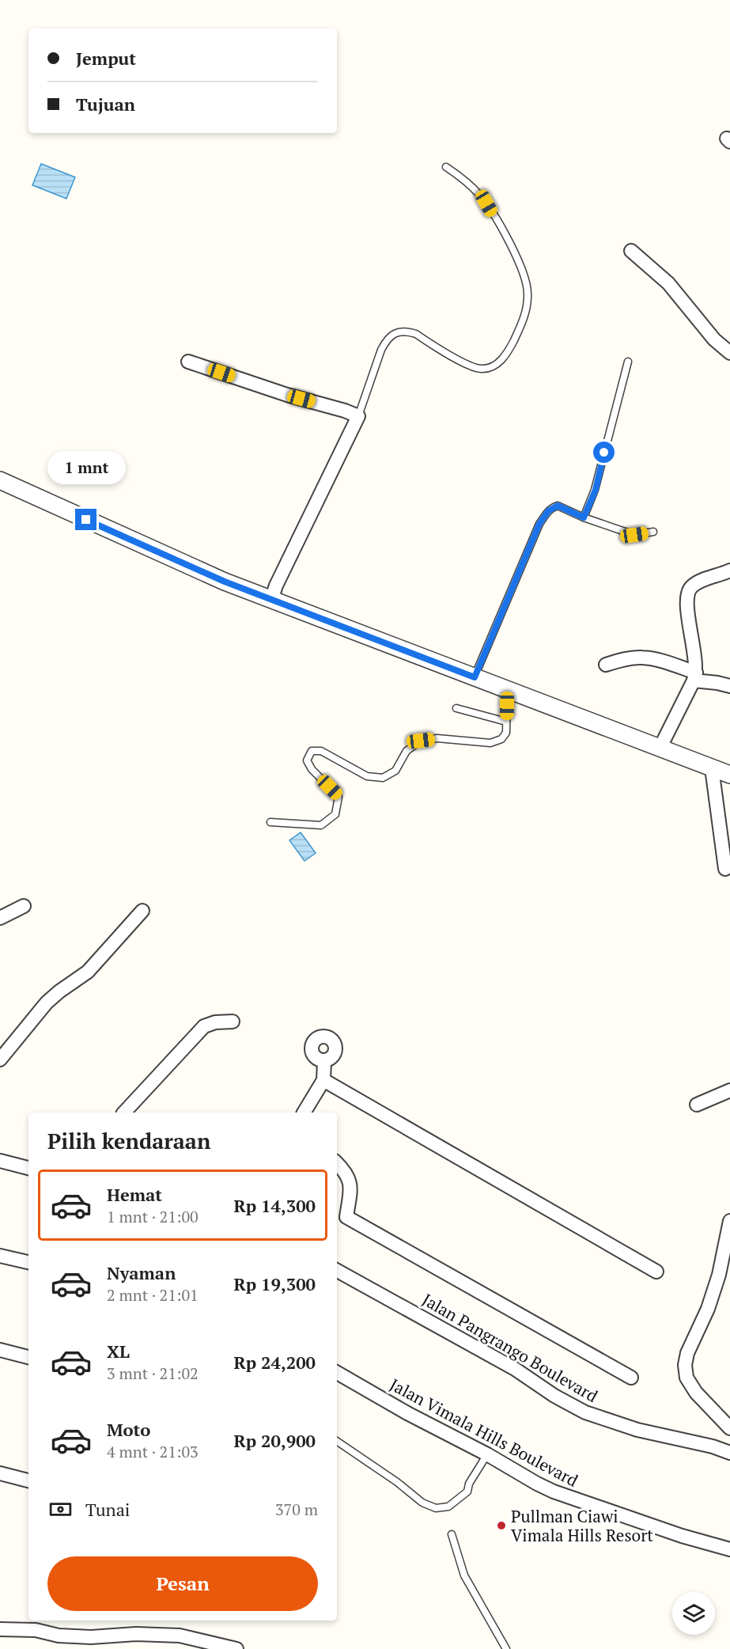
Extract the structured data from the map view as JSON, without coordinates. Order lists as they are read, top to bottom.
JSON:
{
  "streets": {
    "street": ["Jalan Pangrango Boulevard", "Jalan Vimala Hills Boulevard"]
  },
  "places": ["Pullman Ciawi Vimala Hills Resort"],
  "page": {
    "banner": ["Jemput", "Tujuan"],
    "bubble": "1 mnt",
    "heading": "Pilih kendaraan",
    "list": [
      {
        "name": "Hemat",
        "note": "1 mnt · 21:00",
        "value": "Rp 14,300"
      },
      {
        "name": "Nyaman",
        "note": "2 mnt · 21:01",
        "value": "Rp 19,300"
      },
      {
        "name": "XL",
        "note": "3 mnt · 21:02",
        "value": "Rp 24,200"
      },
      {
        "name": "Moto",
        "note": "4 mnt · 21:03",
        "value": "Rp 20,900"
      }
    ],
    "pay": ["Tunai", "370 m"],
    "buttons": "Pesan"
  }
}
